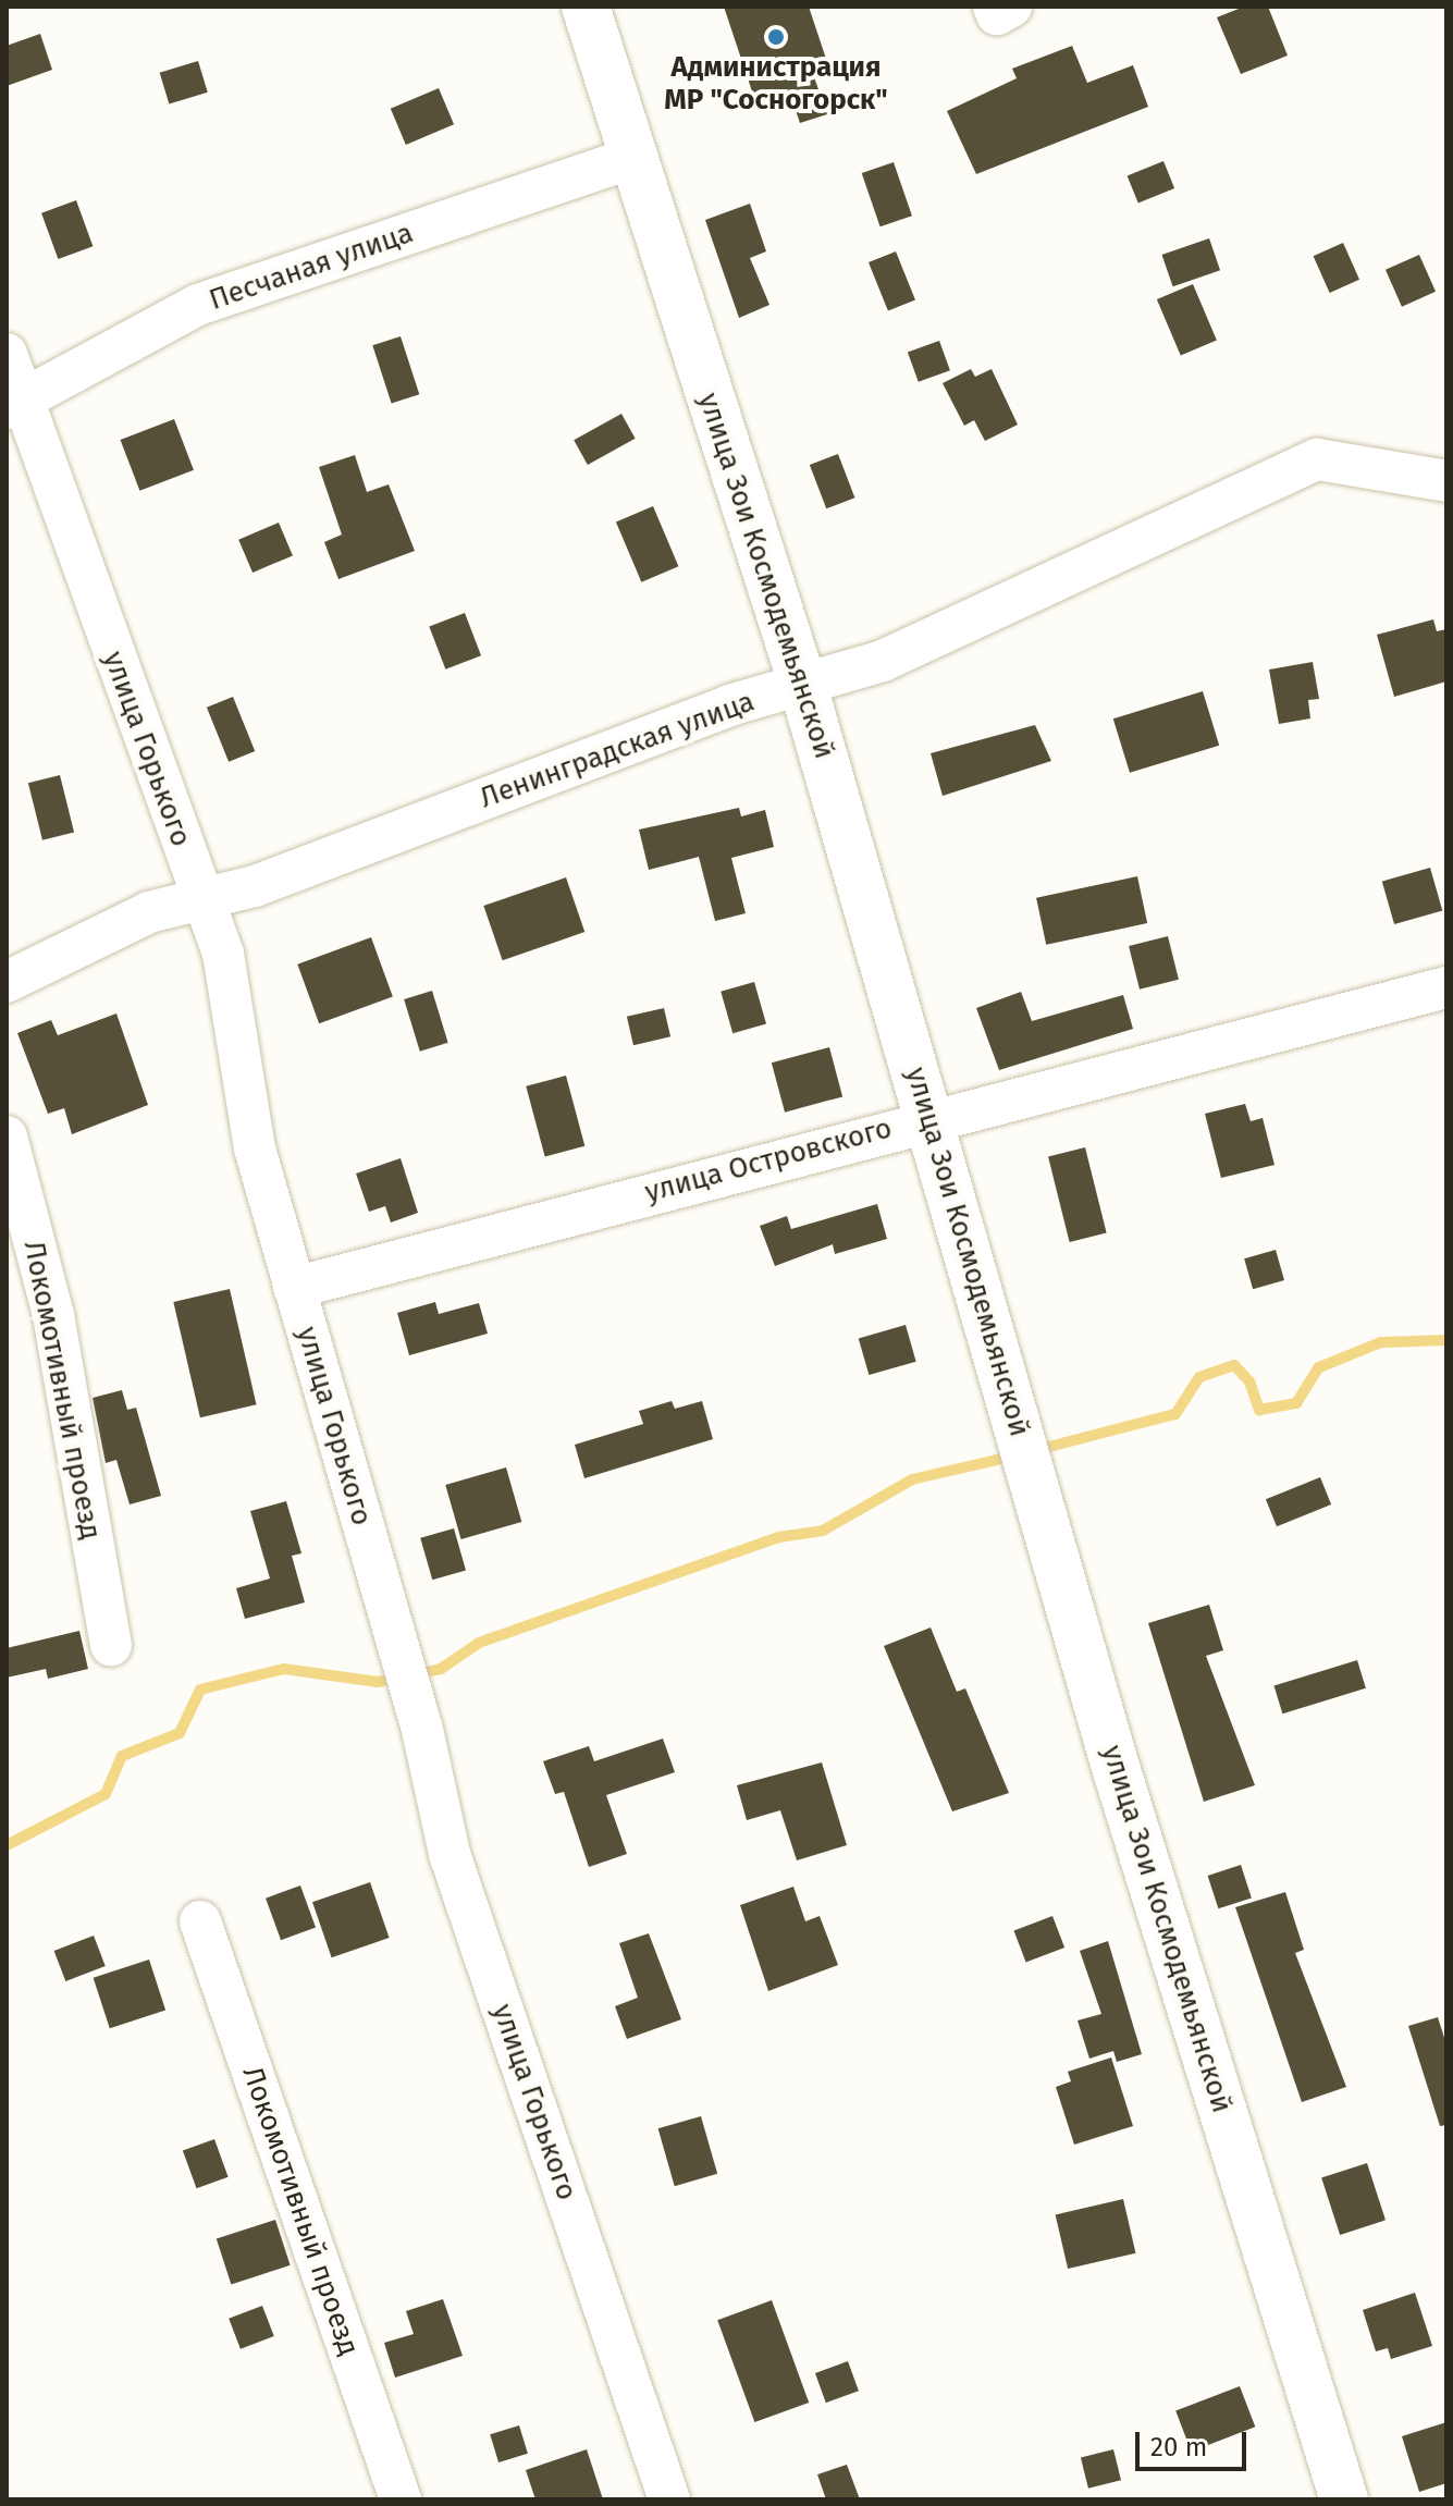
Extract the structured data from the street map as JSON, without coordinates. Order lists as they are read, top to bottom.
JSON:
{
  "streets": {
    "street": [
      "Песчаная улица",
      "улица Зои Космодемьянской",
      "улица Горького",
      "Ленинградская улица",
      "улица Островского",
      "Локомотивный проезд"
    ]
  },
  "crossings": [
    ["Песчаная улица", "улица Зои Космодемьянской"],
    ["Песчаная улица", "улица Горького"],
    ["улица Зои Космодемьянской", "Ленинградская улица"],
    ["улица Зои Космодемьянской", "улица Островского"],
    ["улица Горького", "Ленинградская улица"],
    ["улица Горького", "улица Островского"]
  ],
  "places": ["Администрация МР \"Сосногорск\""],
  "scale_bar": "20 m"
}
